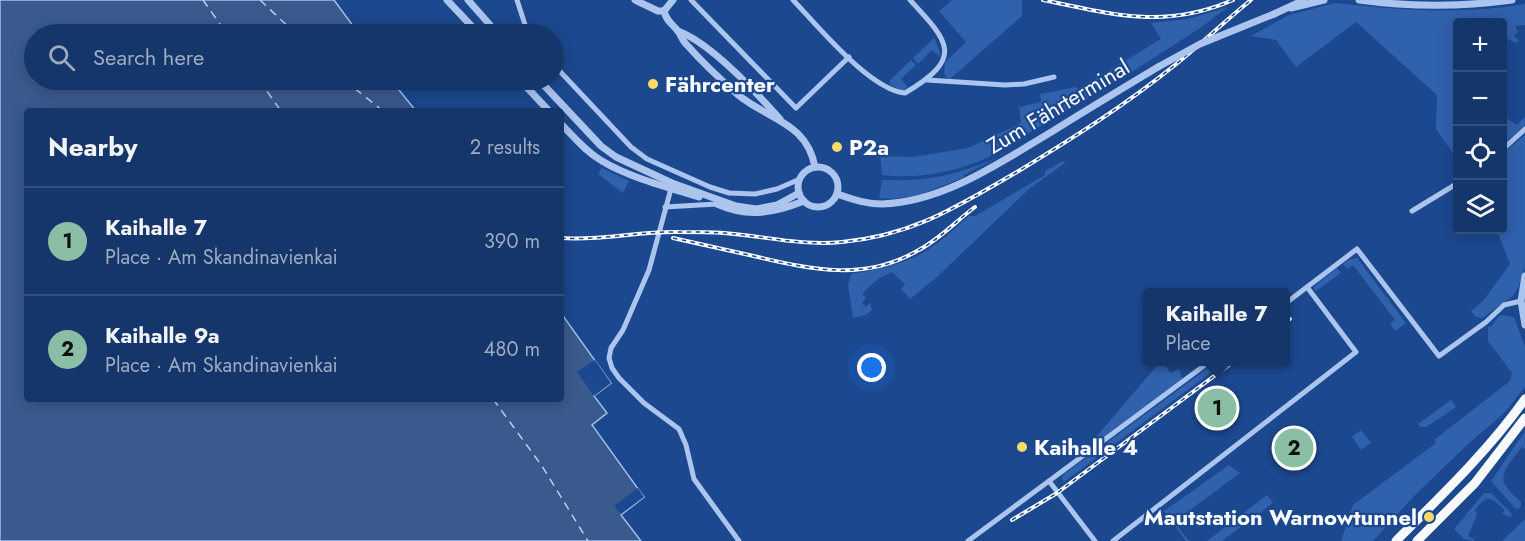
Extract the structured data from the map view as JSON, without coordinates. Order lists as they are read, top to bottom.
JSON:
{
  "streets": {
    "street": ["Zum Fährterminal"]
  },
  "places": [
    "Fährcenter",
    "P2a",
    "Kaihalle 4",
    "Mautstation Warnowtunnel"
  ],
  "page": {
    "map_buttons": ["+", "−"],
    "search": "Search here",
    "heading": ["Nearby", "2 results"],
    "list": [
      {
        "mark": "1",
        "name": "Kaihalle 7",
        "note": "Place · Am Skandinavienkai",
        "value": "390 m"
      },
      {
        "mark": "2",
        "name": "Kaihalle 9a",
        "note": "Place · Am Skandinavienkai",
        "value": "480 m"
      }
    ],
    "popup": ["Kaihalle 7", "Place"],
    "pins": ["1", "2"]
  }
}
